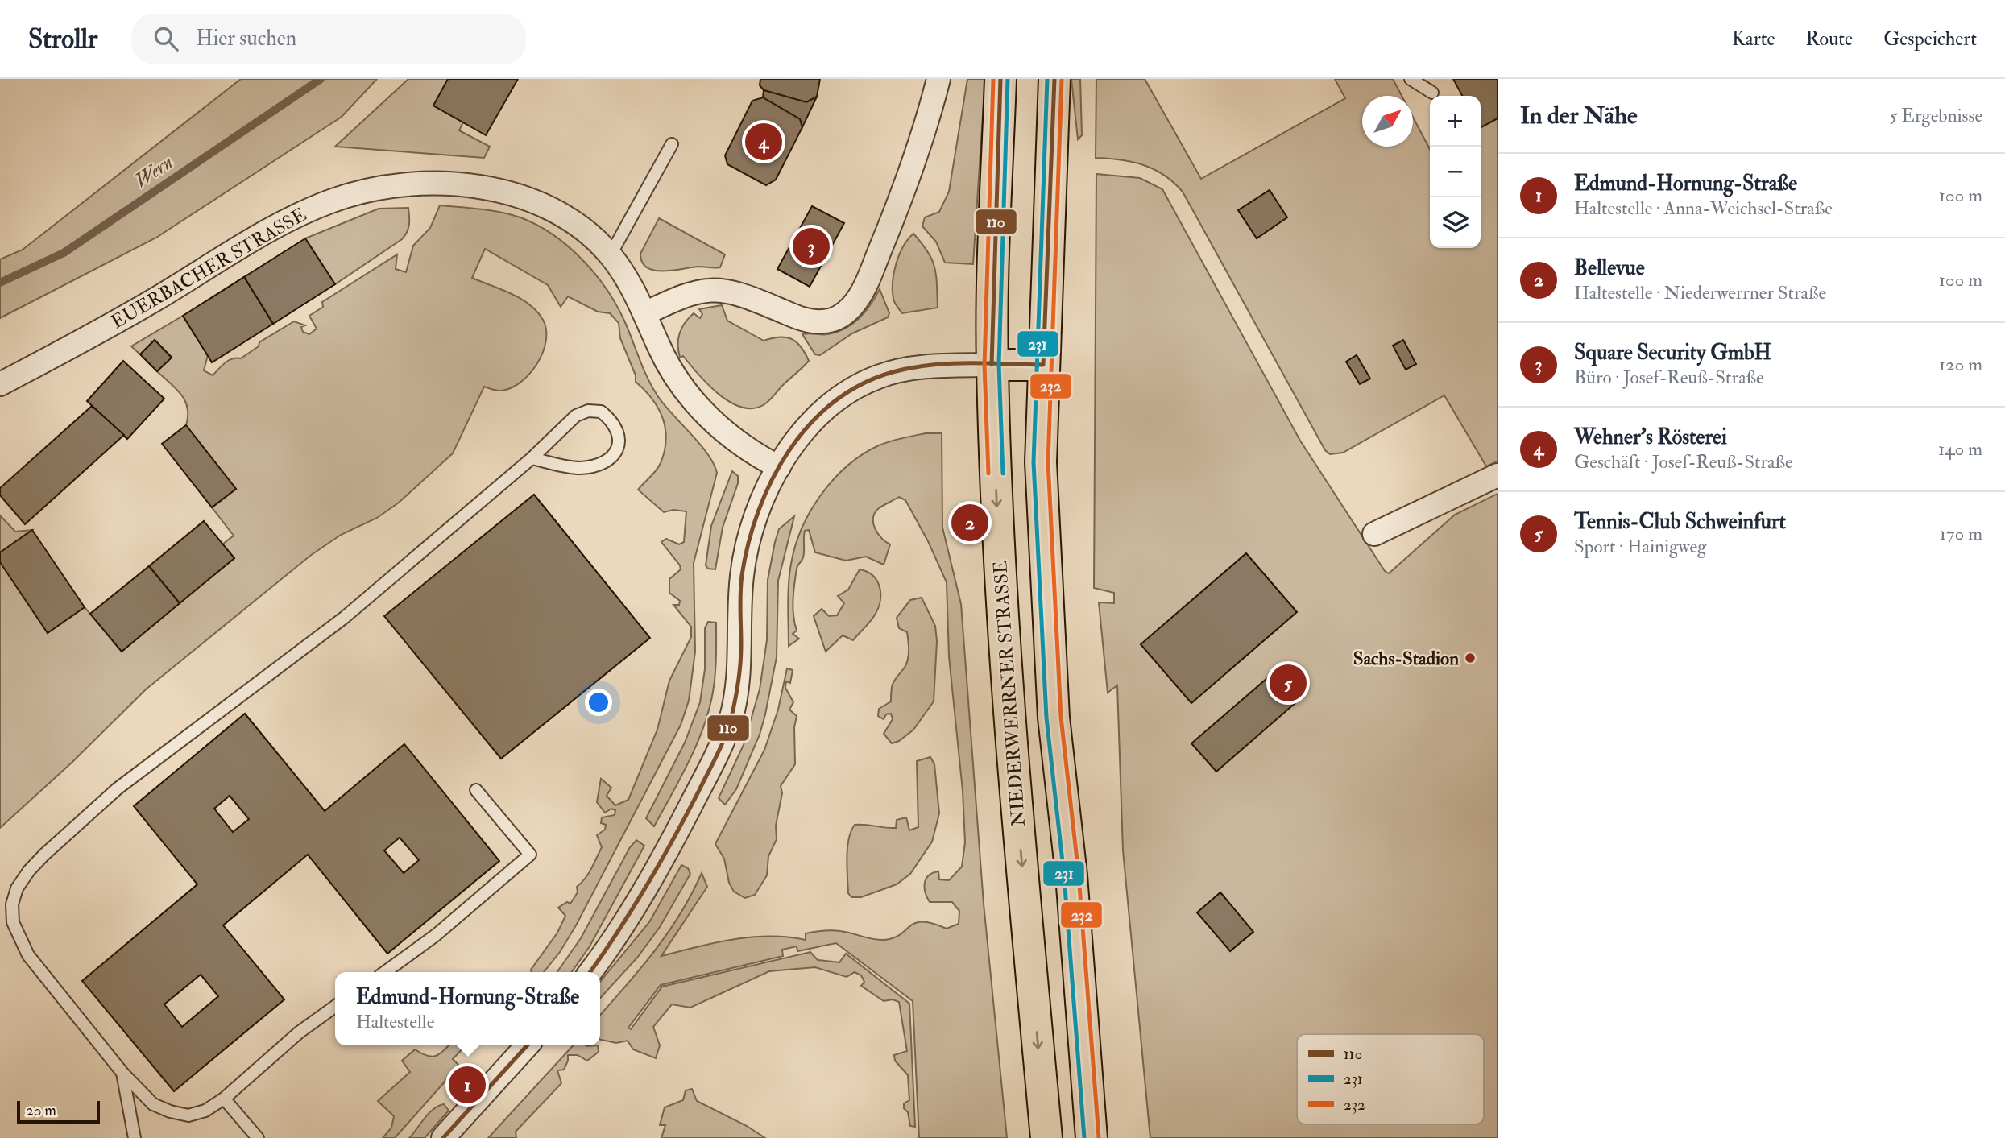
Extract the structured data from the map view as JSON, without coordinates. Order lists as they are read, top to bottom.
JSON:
{
  "streets": {
    "main road": ["NIEDERWERRNER STRASSE"],
    "street": ["EUERBACHER STRASSE"]
  },
  "water": ["Wern"],
  "places": ["Sachs-Stadion"],
  "lines": ["transit line 110", "transit line 231", "transit line 232"],
  "legend": ["110", "231", "232"],
  "scale_bar": "20 m",
  "north": "top right",
  "page": {
    "header": "Strollr",
    "search": "Hier suchen",
    "nav": ["Karte", "Route", "Gespeichert"],
    "heading": ["In der Nähe", "5 Ergebnisse"],
    "map_buttons": ["+", "−"],
    "pins": [
      "4",
      "3",
      "2",
      "5",
      "1"
    ],
    "list": [
      {
        "mark": "1",
        "name": "Edmund-Hornung-Straße",
        "note": "Haltestelle · Anna-Weichsel-Straße",
        "value": "100 m"
      },
      {
        "mark": "2",
        "name": "Bellevue",
        "note": "Haltestelle · Niederwerrner Straße",
        "value": "100 m"
      },
      {
        "mark": "3",
        "name": "Square Security GmbH",
        "note": "Büro · Josef-Reuß-Straße",
        "value": "120 m"
      },
      {
        "mark": "4",
        "name": "Wehner's Rösterei",
        "note": "Geschäft · Josef-Reuß-Straße",
        "value": "140 m"
      },
      {
        "mark": "5",
        "name": "Tennis-Club Schweinfurt",
        "note": "Sport · Hainigweg",
        "value": "170 m"
      }
    ],
    "popup": ["Edmund-Hornung-Straße", "Haltestelle"],
    "scale": "20 m"
  }
}
